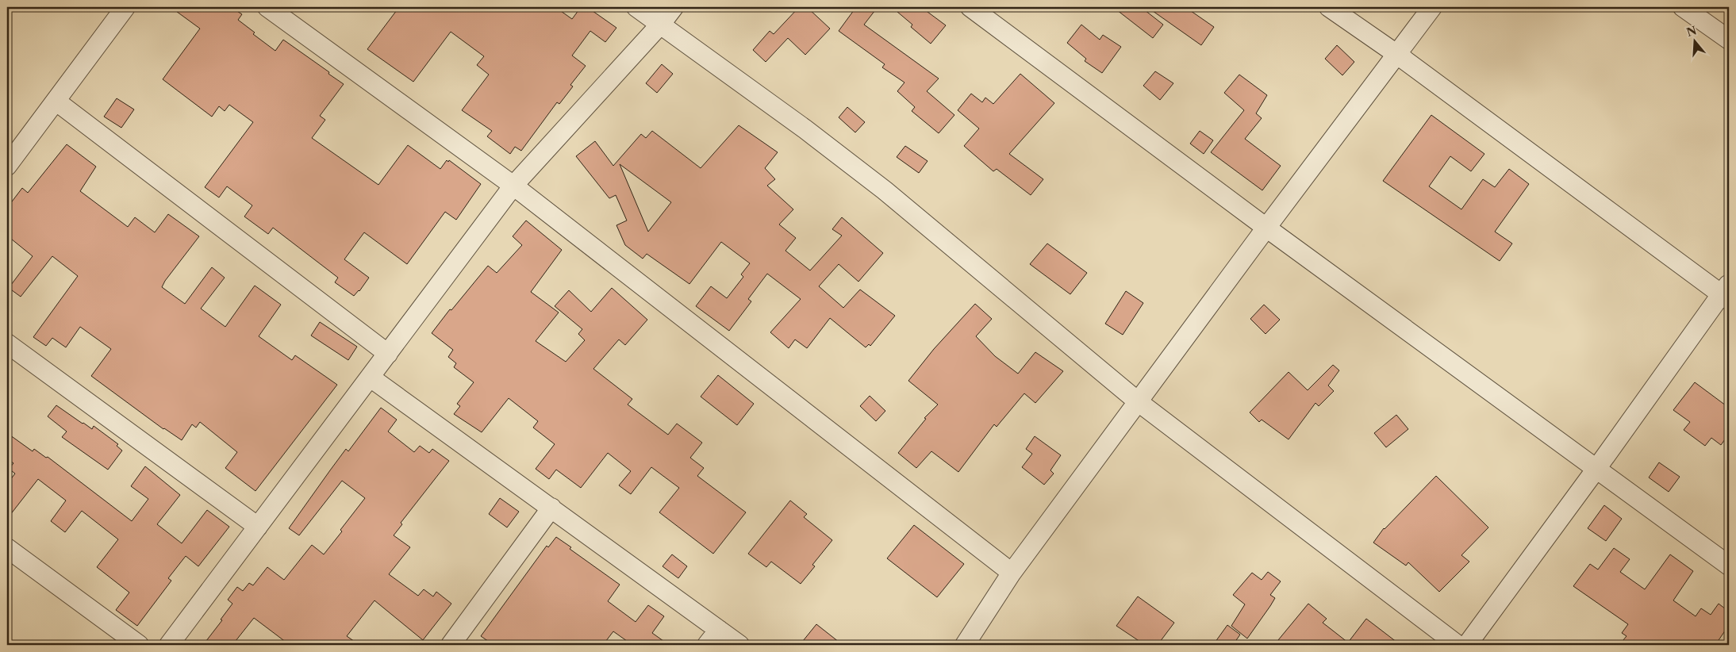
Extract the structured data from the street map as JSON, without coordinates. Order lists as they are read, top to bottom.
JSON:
{
  "north": "top"
}
